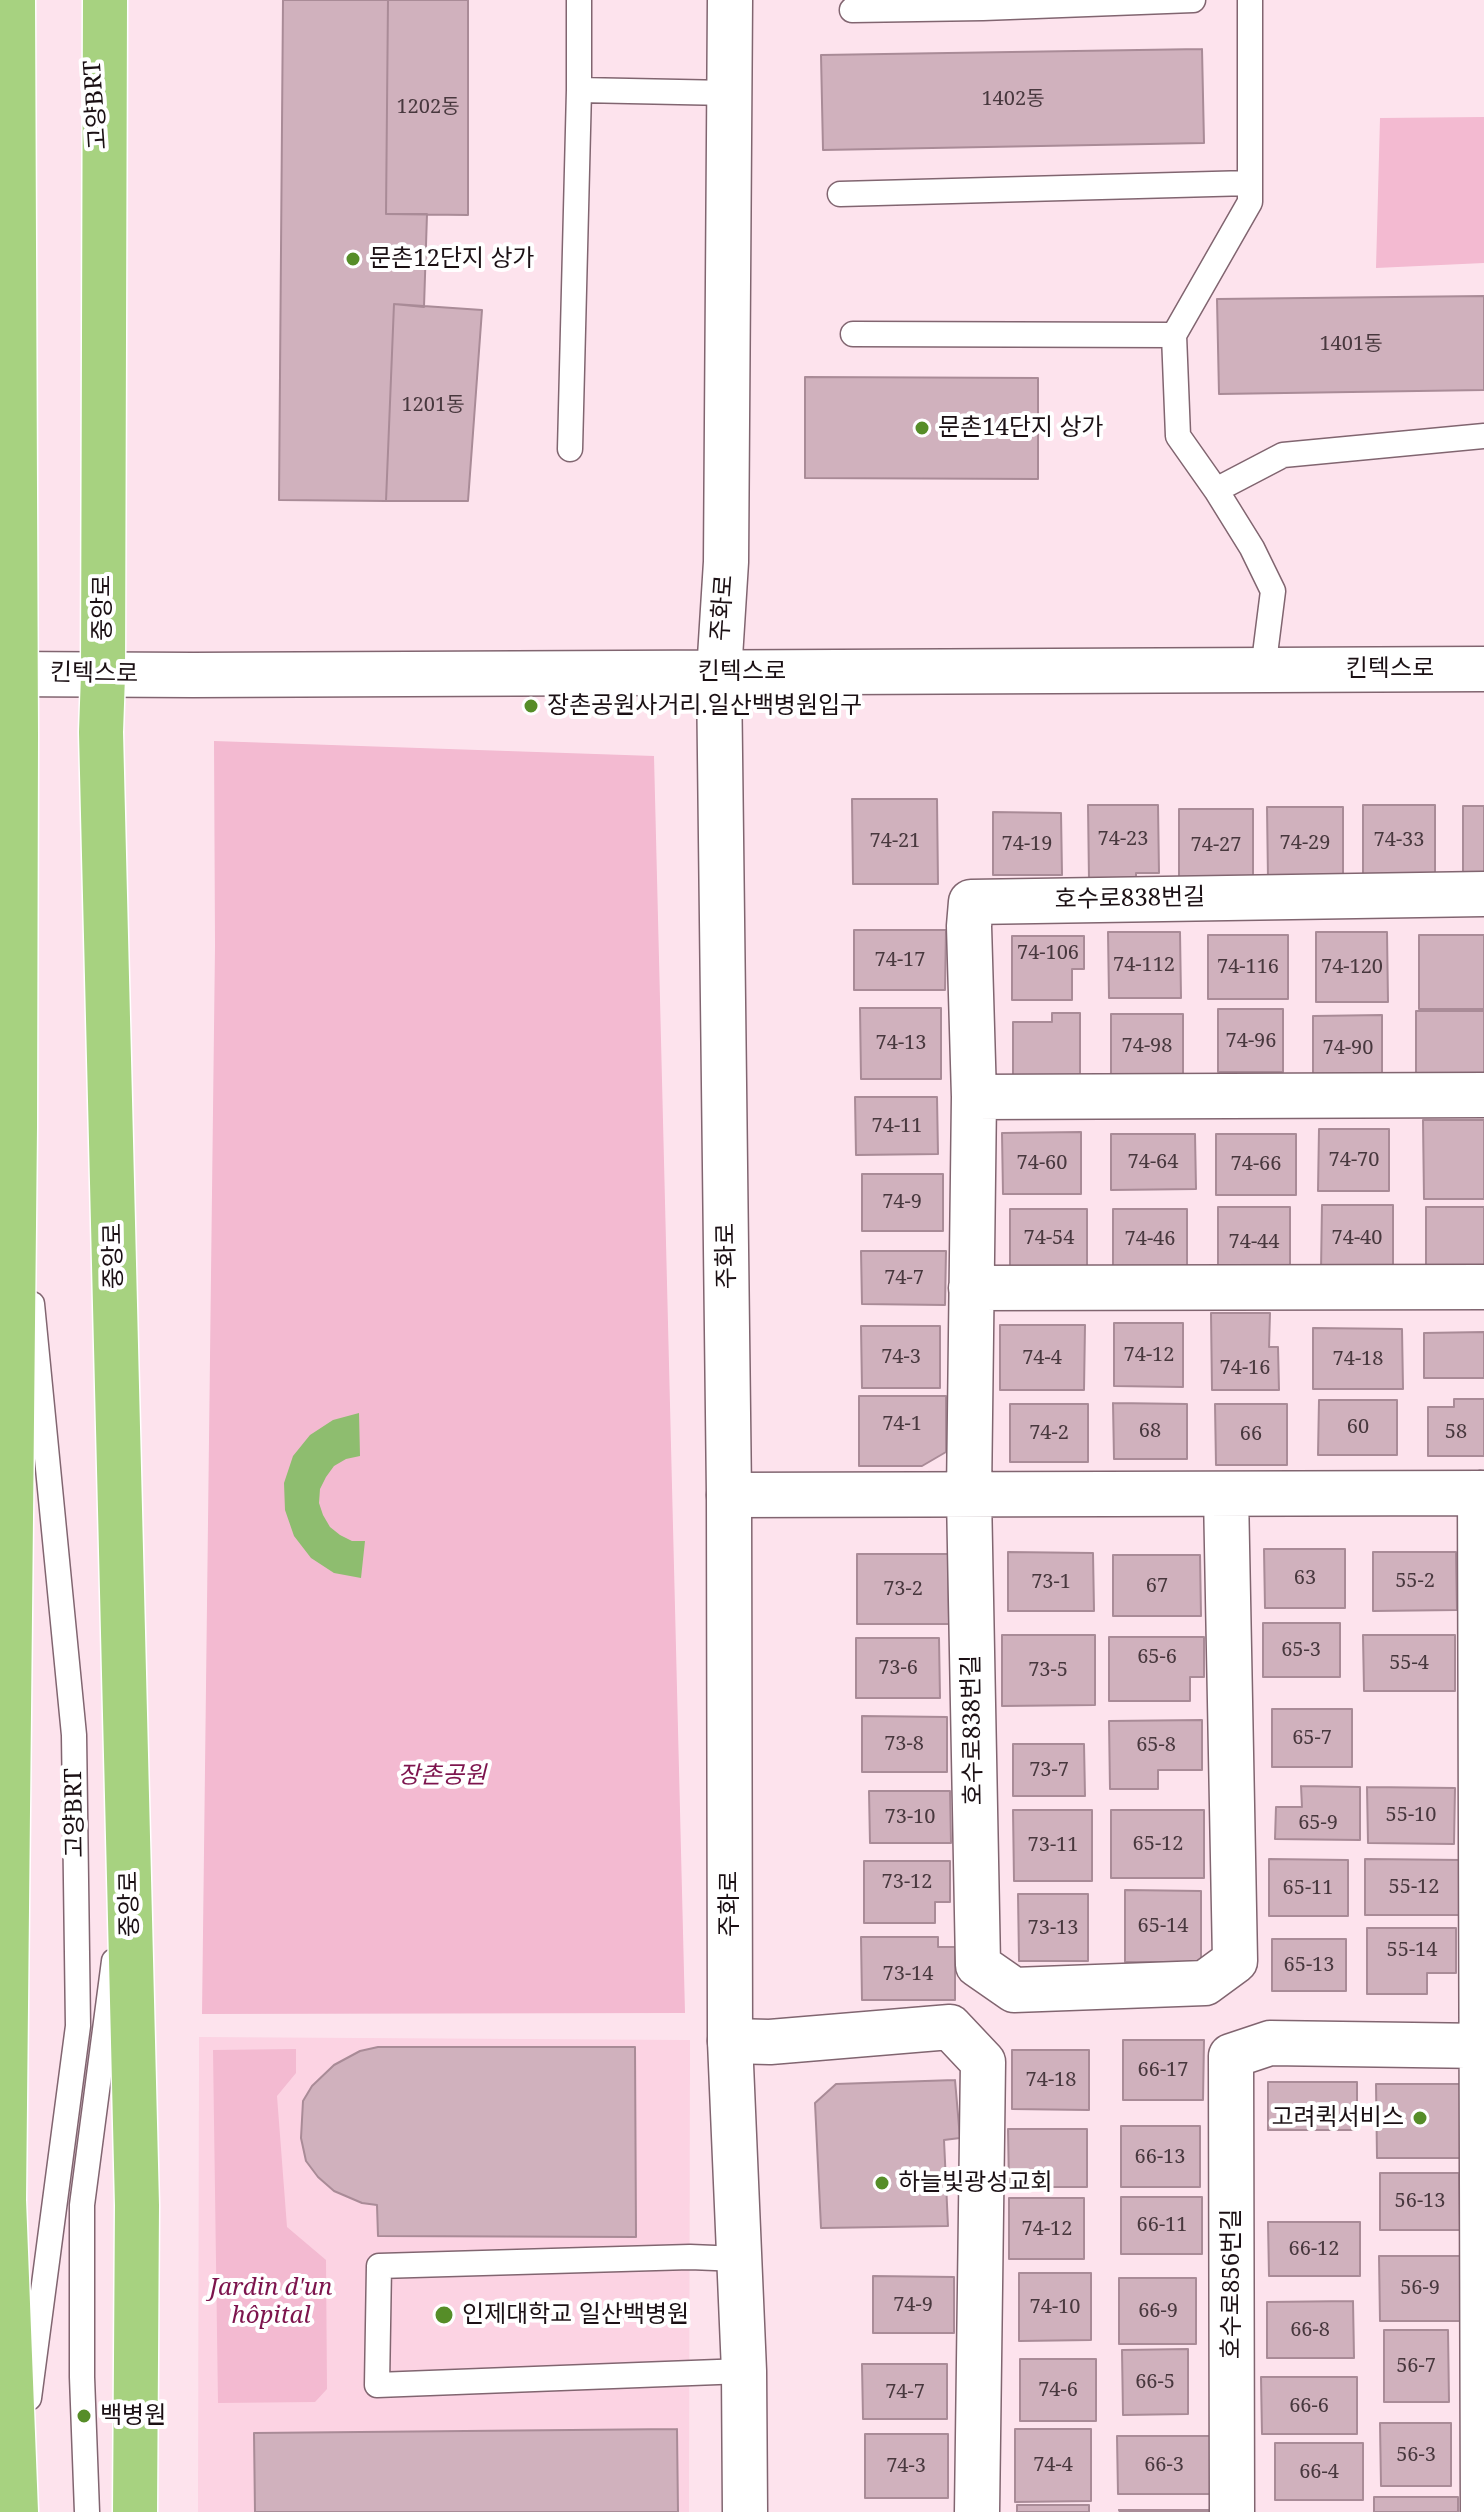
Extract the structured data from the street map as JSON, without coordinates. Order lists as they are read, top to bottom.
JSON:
{
  "streets": {
    "main road": ["중앙로"],
    "street": [
      "주화로",
      "킨텍스로",
      "호수로838번길",
      "호수로856번길"
    ],
    "lane": ["고양BRT"]
  },
  "crossings": [
    ["고양BRT", "중앙로"],
    ["중앙로", "킨텍스로"],
    ["주화로", "킨텍스로"]
  ],
  "parks": ["장촌공원", "Jardin d'un hôpital"],
  "places": [
    "문촌12단지 상가",
    "문촌14단지 상가",
    "장촌공원사거리.일산백병원입구",
    "고려퀵서비스",
    "하늘빛광성교회",
    "인제대학교 일산백병원",
    "백병원"
  ],
  "house_numbers": [
    "1402동",
    "1202동",
    "1401동",
    "1201동",
    "74-23",
    "74-33",
    "74-21",
    "74-29",
    "74-19",
    "74-27",
    "74-106",
    "74-17",
    "74-112",
    "74-116",
    "74-120",
    "74-96",
    "74-13",
    "74-98",
    "74-90",
    "74-11",
    "74-70",
    "74-64",
    "74-60",
    "74-66",
    "74-9",
    "74-54",
    "74-40",
    "74-46",
    "74-44",
    "74-7",
    "74-12",
    "74-3",
    "74-4",
    "74-18",
    "74-16",
    "74-1",
    "60",
    "68",
    "58",
    "74-2",
    "66",
    "63",
    "55-2",
    "73-1",
    "67",
    "73-2",
    "65-3",
    "65-6",
    "55-4",
    "73-6",
    "73-5",
    "65-7",
    "73-8",
    "65-8",
    "73-7",
    "55-10",
    "73-10",
    "65-9",
    "65-12",
    "73-11",
    "73-12",
    "55-12",
    "65-11",
    "65-14",
    "73-13",
    "55-14",
    "65-13",
    "73-14",
    "66-17",
    "74-18",
    "66-13",
    "56-13",
    "66-11",
    "74-12",
    "66-12",
    "56-9",
    "74-9",
    "74-10",
    "66-9",
    "66-8",
    "56-7",
    "66-5",
    "74-6",
    "74-7",
    "66-6",
    "56-3",
    "74-4",
    "66-3",
    "74-3",
    "66-4"
  ]
}
